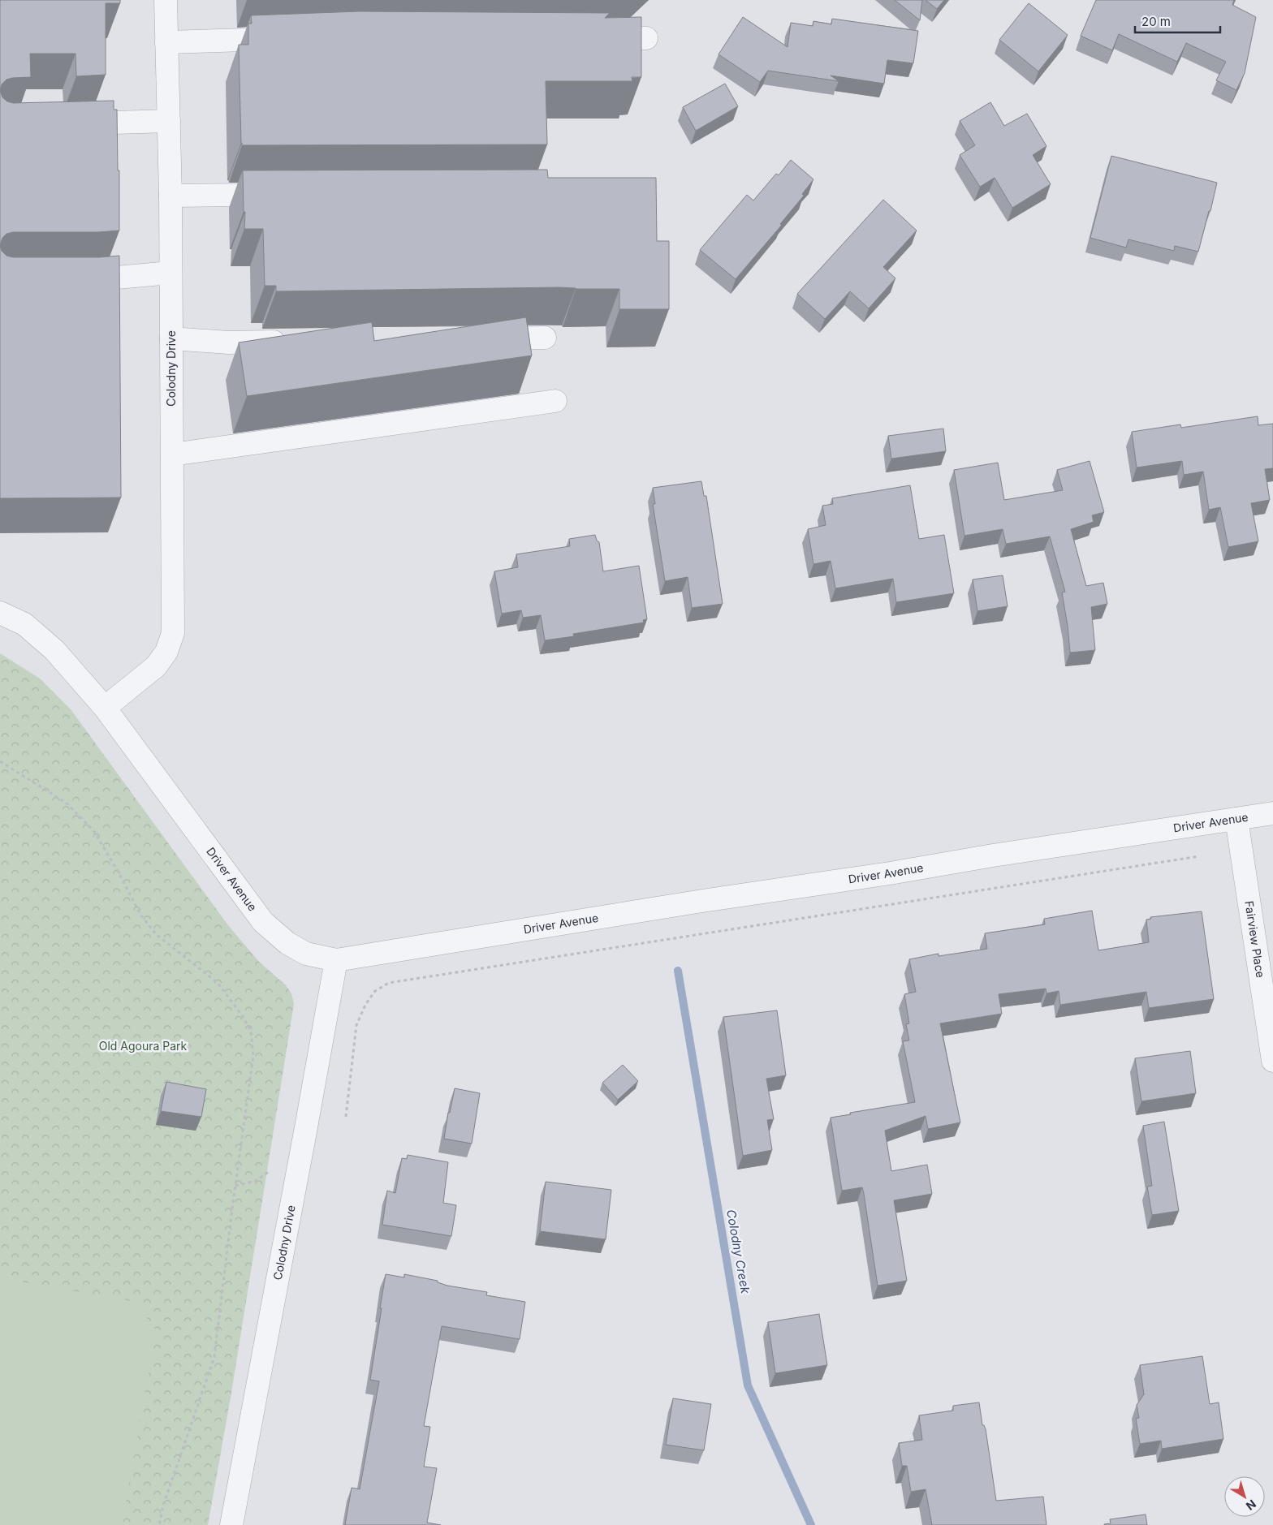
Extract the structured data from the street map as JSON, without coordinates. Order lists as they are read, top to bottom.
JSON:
{
  "streets": {
    "street": ["Colodny Drive", "Driver Avenue", "Fairview Place"]
  },
  "crossings": [
    ["Colodny Drive", "Driver Avenue"],
    ["Driver Avenue", "Fairview Place"]
  ],
  "water": ["Colodny Creek"],
  "parks": ["Old Agoura Park"],
  "scale_bar": "20 m",
  "north": "bottom right"
}
